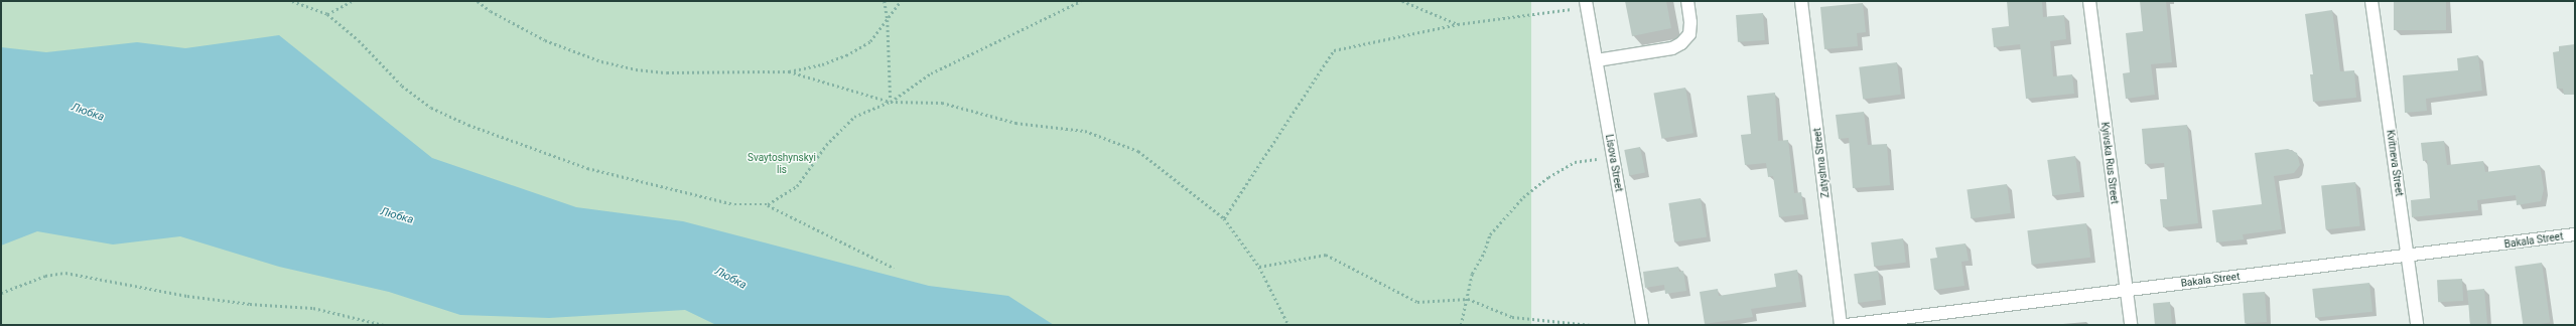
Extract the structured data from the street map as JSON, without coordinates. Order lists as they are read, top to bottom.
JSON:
{
  "streets": {
    "street": [
      "Lisova Street",
      "Zatyshna Street",
      "Kyivska Rus Street",
      "Kvitneva Street",
      "Bakala Street"
    ]
  },
  "crossings": [
    ["Kyivska Rus Street", "Bakala Street"],
    ["Kvitneva Street", "Bakala Street"]
  ],
  "water": ["Любка"],
  "parks": ["Svaytoshynskyi lis"]
}
